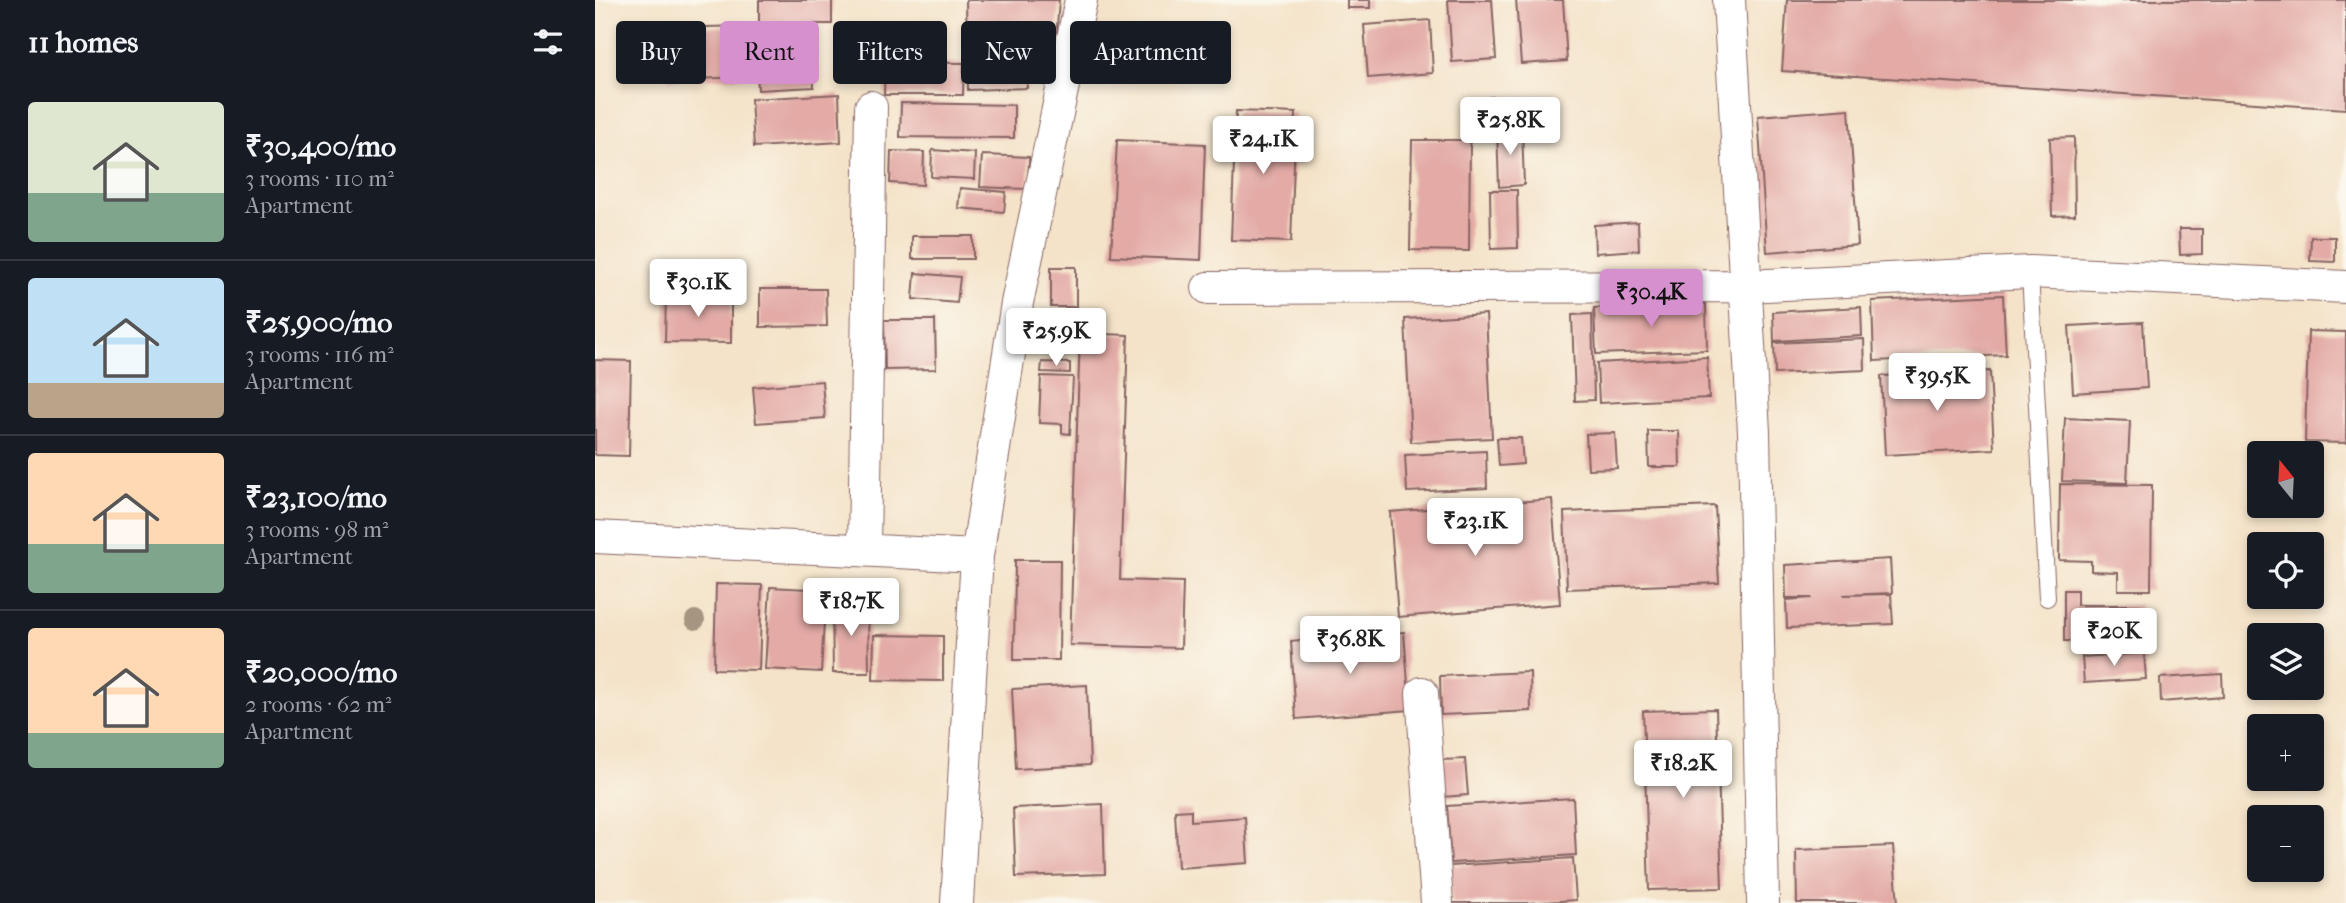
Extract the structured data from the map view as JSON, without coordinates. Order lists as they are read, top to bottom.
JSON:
{
  "north": "top",
  "page": {
    "heading": "11 homes",
    "chip": [
      "Buy",
      "Rent",
      "Filters",
      "New",
      "Apartment"
    ],
    "list": [
      {
        "name": "₹30,400/mo",
        "note": "3 rooms · 110 m² · Apartment"
      },
      {
        "name": "₹25,900/mo",
        "note": "3 rooms · 116 m² · Apartment"
      },
      {
        "name": "₹23,100/mo",
        "note": "3 rooms · 98 m² · Apartment"
      },
      {
        "name": "₹20,000/mo",
        "note": "2 rooms · 62 m² · Apartment"
      }
    ],
    "price": [
      "₹25.8K",
      "₹24.1K",
      "₹30.1K",
      "₹30.4K",
      "₹25.9K",
      "₹39.5K",
      "₹23.1K",
      "₹18.7K",
      "₹20K",
      "₹36.8K",
      "₹18.2K"
    ],
    "map_buttons": ["+", "−"]
  }
}
